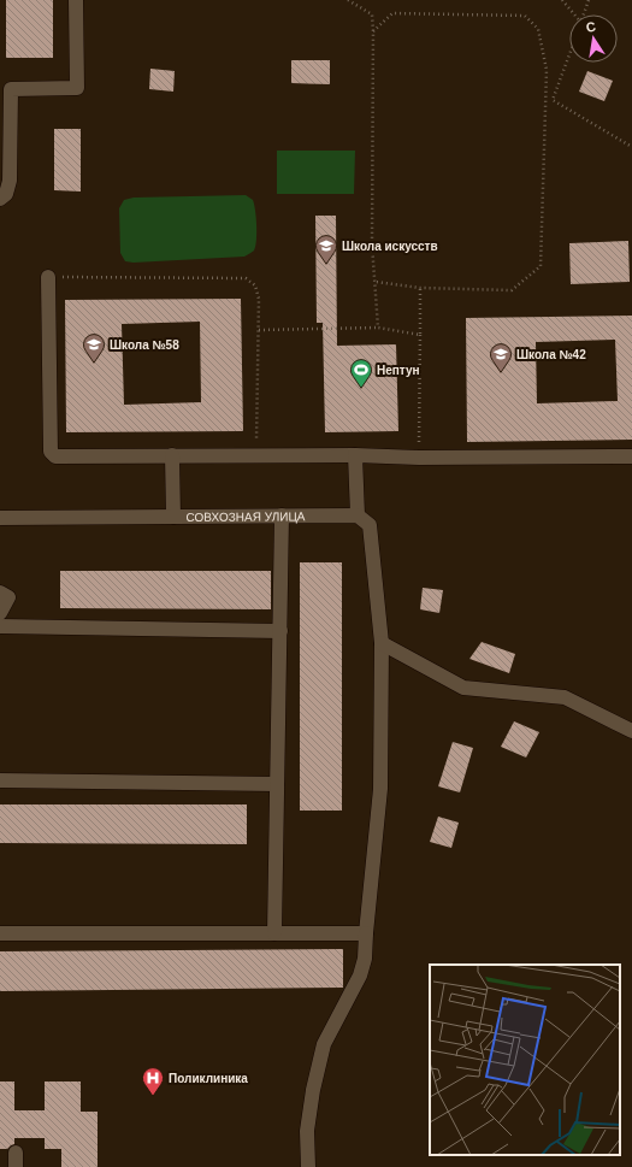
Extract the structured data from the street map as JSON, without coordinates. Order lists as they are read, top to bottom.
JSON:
{
  "streets": {
    "street": ["СОВХОЗНАЯ УЛИЦА"]
  },
  "places": {
    "school or university": ["Школа искусств", "Школа №58", "Школа №42"],
    "sports": ["Нептун"],
    "hospital": ["Поликлиника"]
  },
  "north": "top"
}
